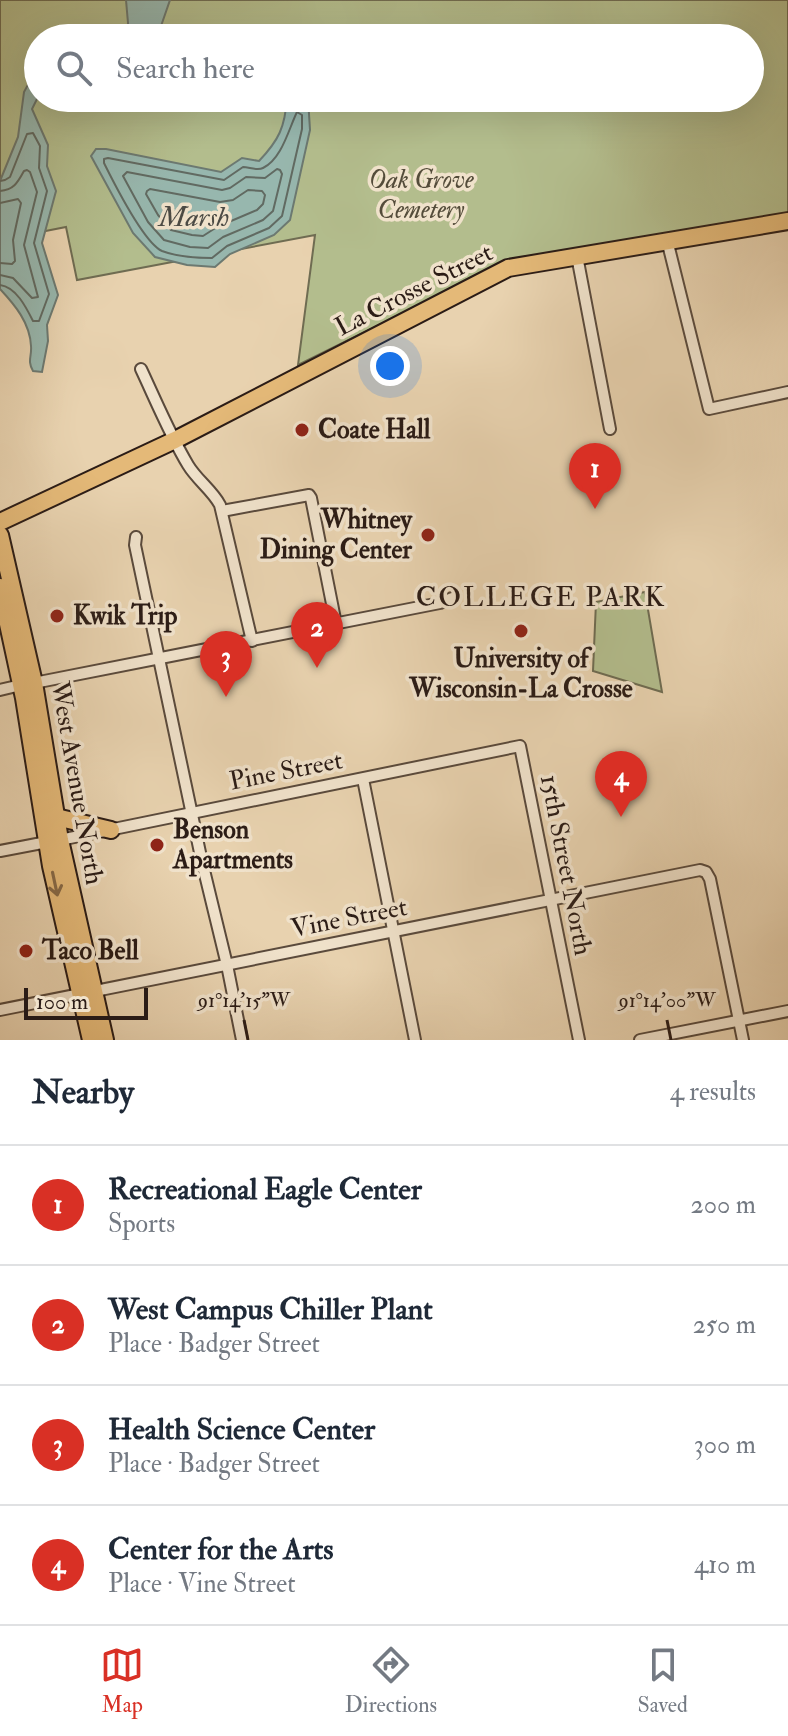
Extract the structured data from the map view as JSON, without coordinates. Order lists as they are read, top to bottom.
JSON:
{
  "streets": {
    "main road": ["La Crosse Street", "West Avenue North"],
    "street": ["Pine Street", "15th Street North", "Vine Street"]
  },
  "crossings": [
    ["Pine Street", "West Avenue North"],
    ["Pine Street", "15th Street North"],
    ["West Avenue North", "Vine Street"],
    ["15th Street North", "Vine Street"]
  ],
  "districts": ["COLLEGE PARK"],
  "water": ["Marsh"],
  "parks": ["Oak Grove Cemetery"],
  "places": [
    "Coate Hall",
    "Whitney Dining Center",
    "Kwik Trip",
    "University of Wisconsin-La Crosse",
    "Benson Apartments",
    "Taco Bell"
  ],
  "scale_bar": "100 m",
  "page": {
    "search": "Search here",
    "pins": [
      "1",
      "2",
      "3",
      "4"
    ],
    "scale": "100 m",
    "heading": ["Nearby", "4 results"],
    "list": [
      {
        "mark": "1",
        "name": "Recreational Eagle Center",
        "note": "Sports",
        "value": "200 m"
      },
      {
        "mark": "2",
        "name": "West Campus Chiller Plant",
        "note": "Place · Badger Street",
        "value": "250 m"
      },
      {
        "mark": "3",
        "name": "Health Science Center",
        "note": "Place · Badger Street",
        "value": "300 m"
      },
      {
        "mark": "4",
        "name": "Center for the Arts",
        "note": "Place · Vine Street",
        "value": "410 m"
      }
    ],
    "nav": ["Map", "Directions", "Saved"]
  },
  "coordinates": ["91°14'15\"W", "91°14'00\"W"]
}
